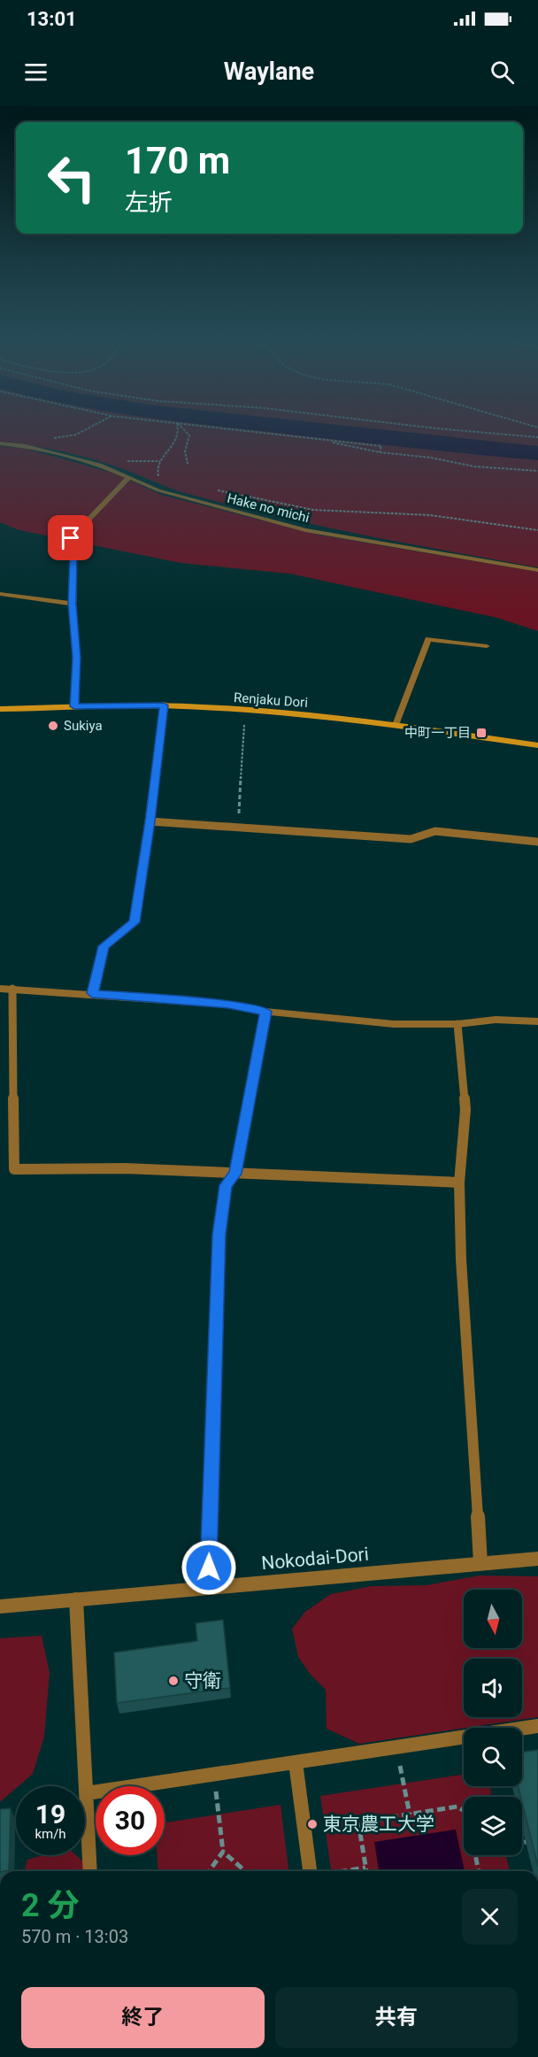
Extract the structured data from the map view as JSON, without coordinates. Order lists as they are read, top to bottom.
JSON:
{
  "streets": {
    "main road": ["Renjaku Dori"],
    "street": ["Hake no michi", "Nokodai-Dori"]
  },
  "places": {
    "other": ["Sukiya", "守衛", "東京農工大学"],
    "transit": ["中町一丁目"]
  },
  "north": "bottom",
  "page": {
    "status": "13:01",
    "header": "Waylane",
    "turn": ["170 m", "左折"],
    "speed": "19 km/h",
    "limit": "30",
    "heading": ["2 分", "570 m · 13:03"],
    "buttons": ["終了", "共有"]
  }
}
